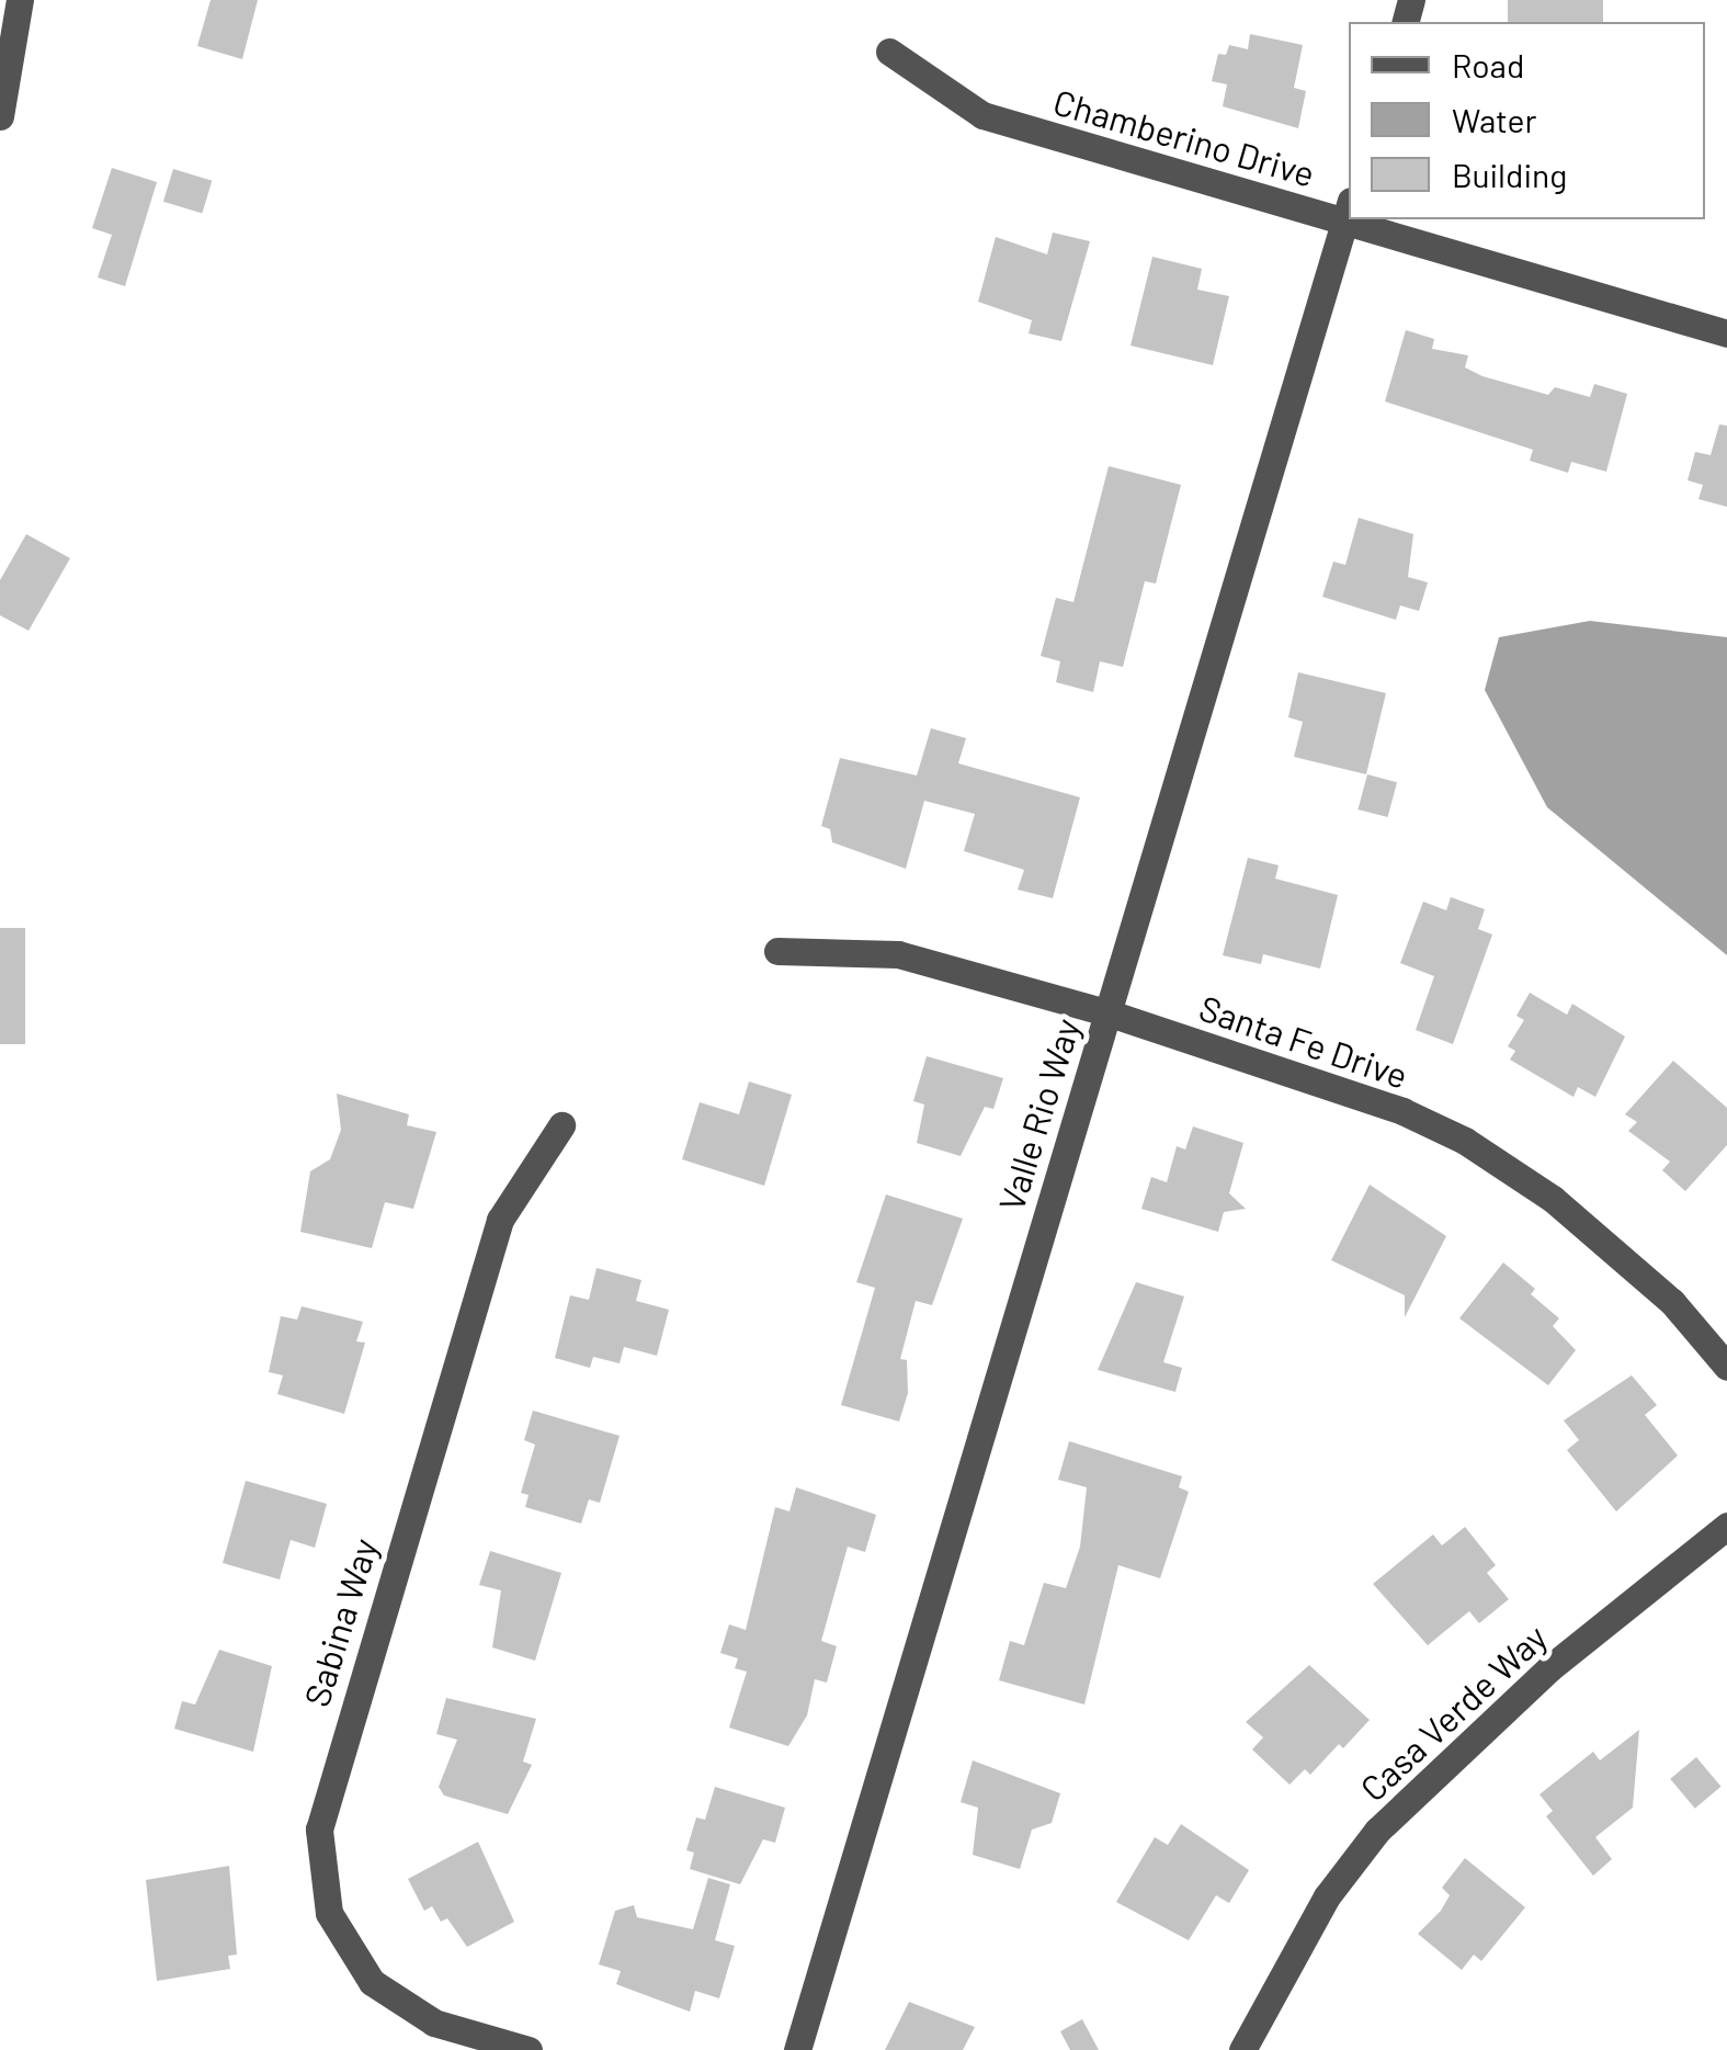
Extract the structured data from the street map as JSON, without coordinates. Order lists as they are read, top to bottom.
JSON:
{
  "streets": {
    "street": [
      "Chamberino Drive",
      "Santa Fe Drive",
      "Valle Rio Way",
      "Sabina Way",
      "Casa Verde Way"
    ]
  },
  "crossings": [
    ["Chamberino Drive", "Valle Rio Way"],
    ["Santa Fe Drive", "Valle Rio Way"]
  ],
  "legend": ["Road", "Water", "Building"]
}
